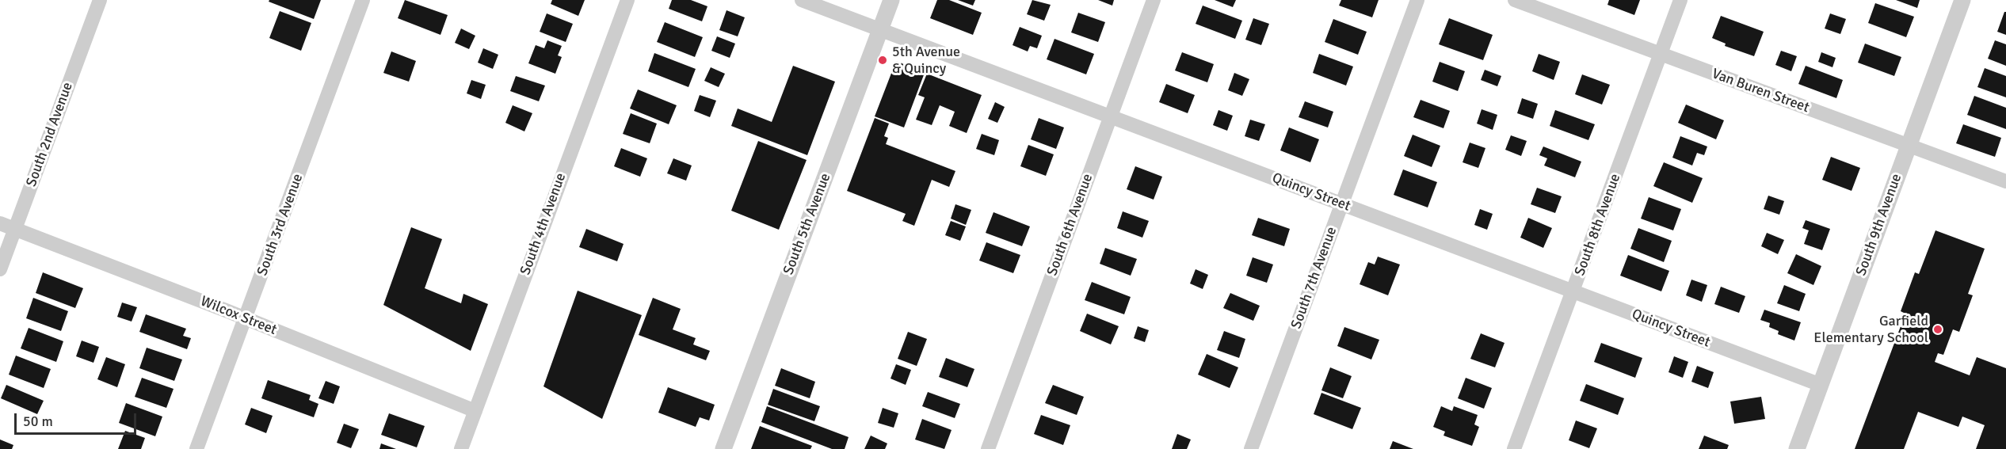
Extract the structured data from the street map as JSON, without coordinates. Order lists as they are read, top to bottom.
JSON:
{
  "streets": {
    "street": [
      "Van Buren Street",
      "South 2nd Avenue",
      "Quincy Street",
      "South 4th Avenue",
      "South 5th Avenue",
      "South 3rd Avenue",
      "South 6th Avenue",
      "South 8th Avenue",
      "South 9th Avenue",
      "South 7th Avenue",
      "Wilcox Street"
    ]
  },
  "crossings": [
    ["Van Buren Street", "South 8th Avenue"],
    ["Van Buren Street", "South 9th Avenue"],
    ["South 2nd Avenue", "Wilcox Street"],
    ["Quincy Street", "South 5th Avenue"],
    ["Quincy Street", "South 6th Avenue"],
    ["Quincy Street", "South 8th Avenue"],
    ["Quincy Street", "South 9th Avenue"],
    ["Quincy Street", "South 7th Avenue"],
    ["South 4th Avenue", "Wilcox Street"],
    ["South 3rd Avenue", "Wilcox Street"]
  ],
  "places": ["5th Avenue & Quincy", "Garfield Elementary School"],
  "scale_bar": "50 m"
}
